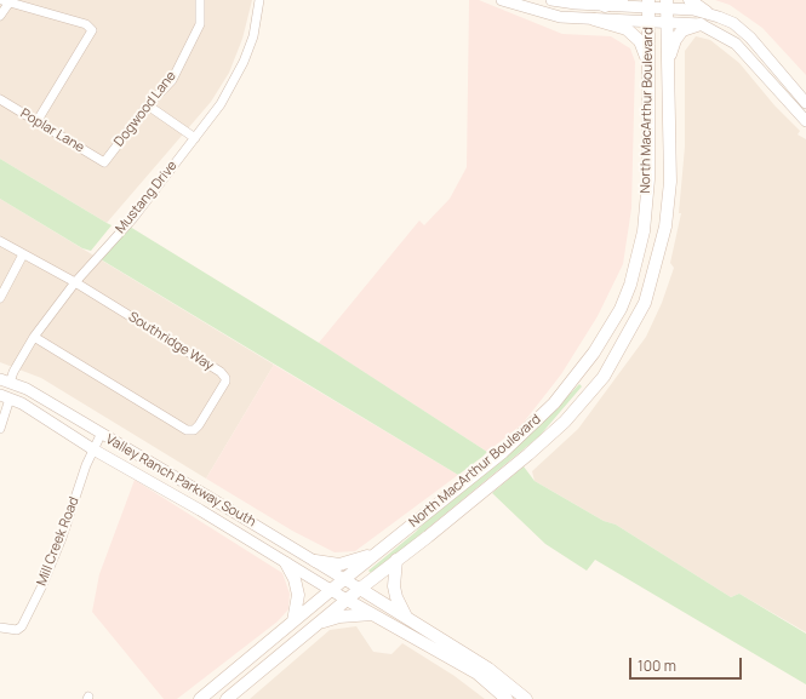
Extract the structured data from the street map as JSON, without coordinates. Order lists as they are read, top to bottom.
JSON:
{
  "streets": {
    "main road": ["North MacArthur Boulevard"],
    "street": [
      "Dogwood Lane",
      "Poplar Lane",
      "Mustang Drive",
      "Southridge Way",
      "Valley Ranch Parkway South",
      "Mill Creek Road"
    ]
  },
  "crossings": [
    ["Dogwood Lane", "Poplar Lane"],
    ["North MacArthur Boulevard", "Valley Ranch Parkway South"],
    ["Mustang Drive", "Southridge Way"],
    ["Mustang Drive", "Valley Ranch Parkway South"],
    ["Valley Ranch Parkway South", "Mill Creek Road"]
  ],
  "scale_bar": "100 m"
}
